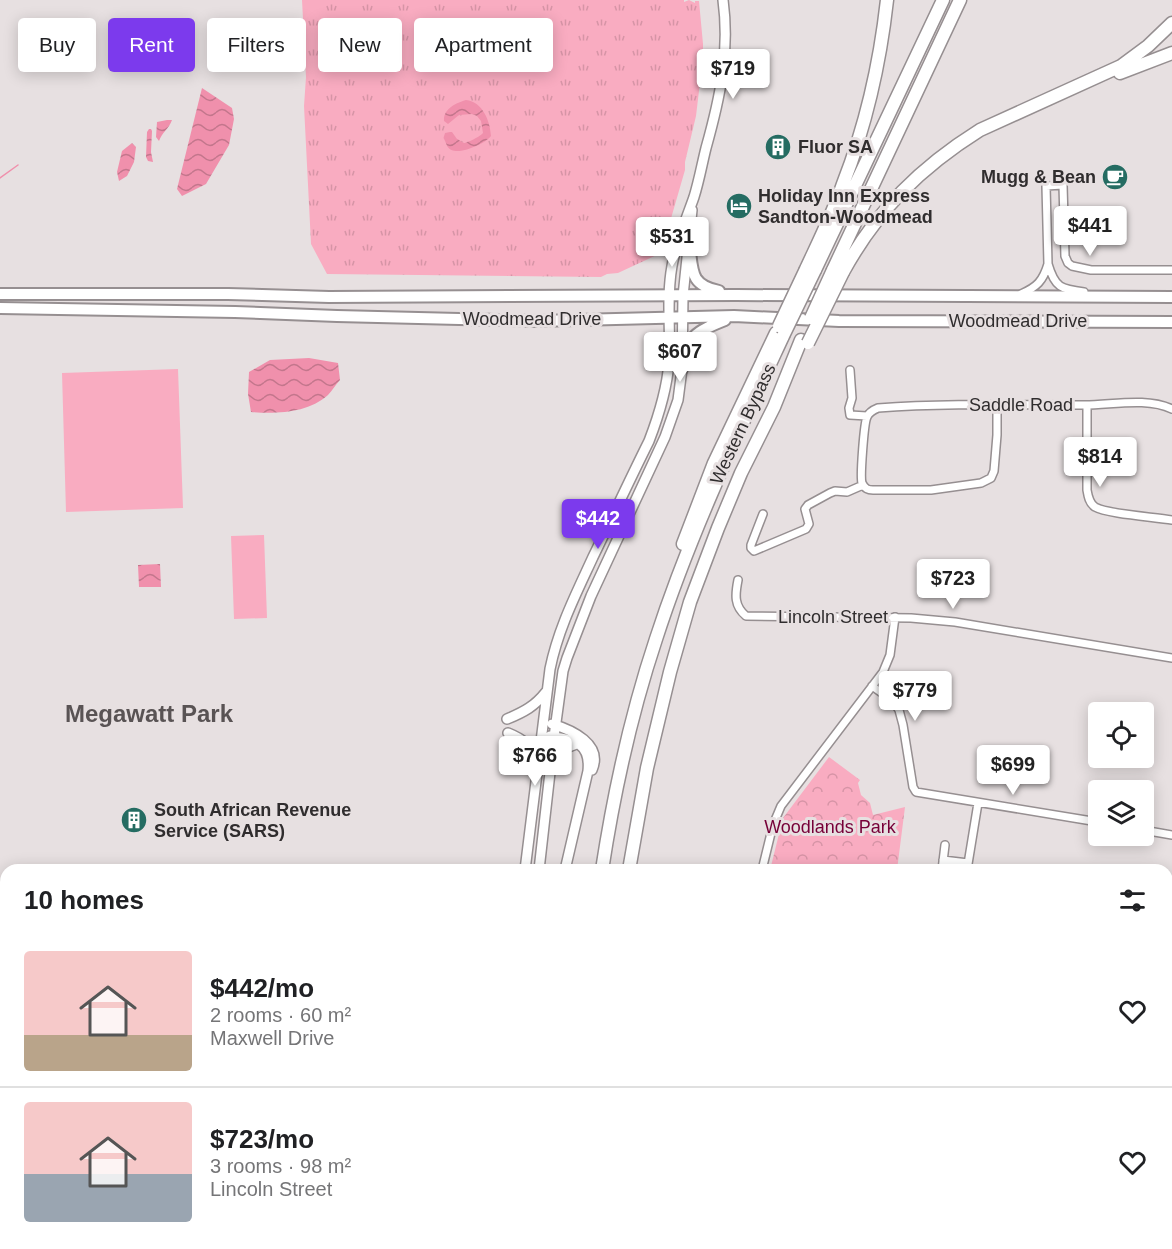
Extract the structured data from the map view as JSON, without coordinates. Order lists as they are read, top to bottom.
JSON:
{
  "streets": {
    "highway": ["Western Bypass"],
    "main road": ["Woodmead Drive"],
    "street": ["Saddle Road", "Lincoln Street"]
  },
  "districts": ["Megawatt Park"],
  "parks": ["Woodlands Park"],
  "places": {
    "building": ["Fluor SA", "South African Revenue Service (SARS)"],
    "cafe": ["Mugg & Bean"],
    "hotel": ["Holiday Inn Express Sandton-Woodmead"]
  },
  "page": {
    "chip": [
      "Buy",
      "Rent",
      "Filters",
      "New",
      "Apartment"
    ],
    "price": [
      "$719",
      "$441",
      "$531",
      "$607",
      "$814",
      "$442",
      "$723",
      "$779",
      "$766",
      "$699"
    ],
    "heading": "10 homes",
    "list": [
      {
        "name": "$442/mo",
        "note": "2 rooms · 60 m² · Maxwell Drive"
      },
      {
        "name": "$723/mo",
        "note": "3 rooms · 98 m² · Lincoln Street"
      }
    ]
  }
}
